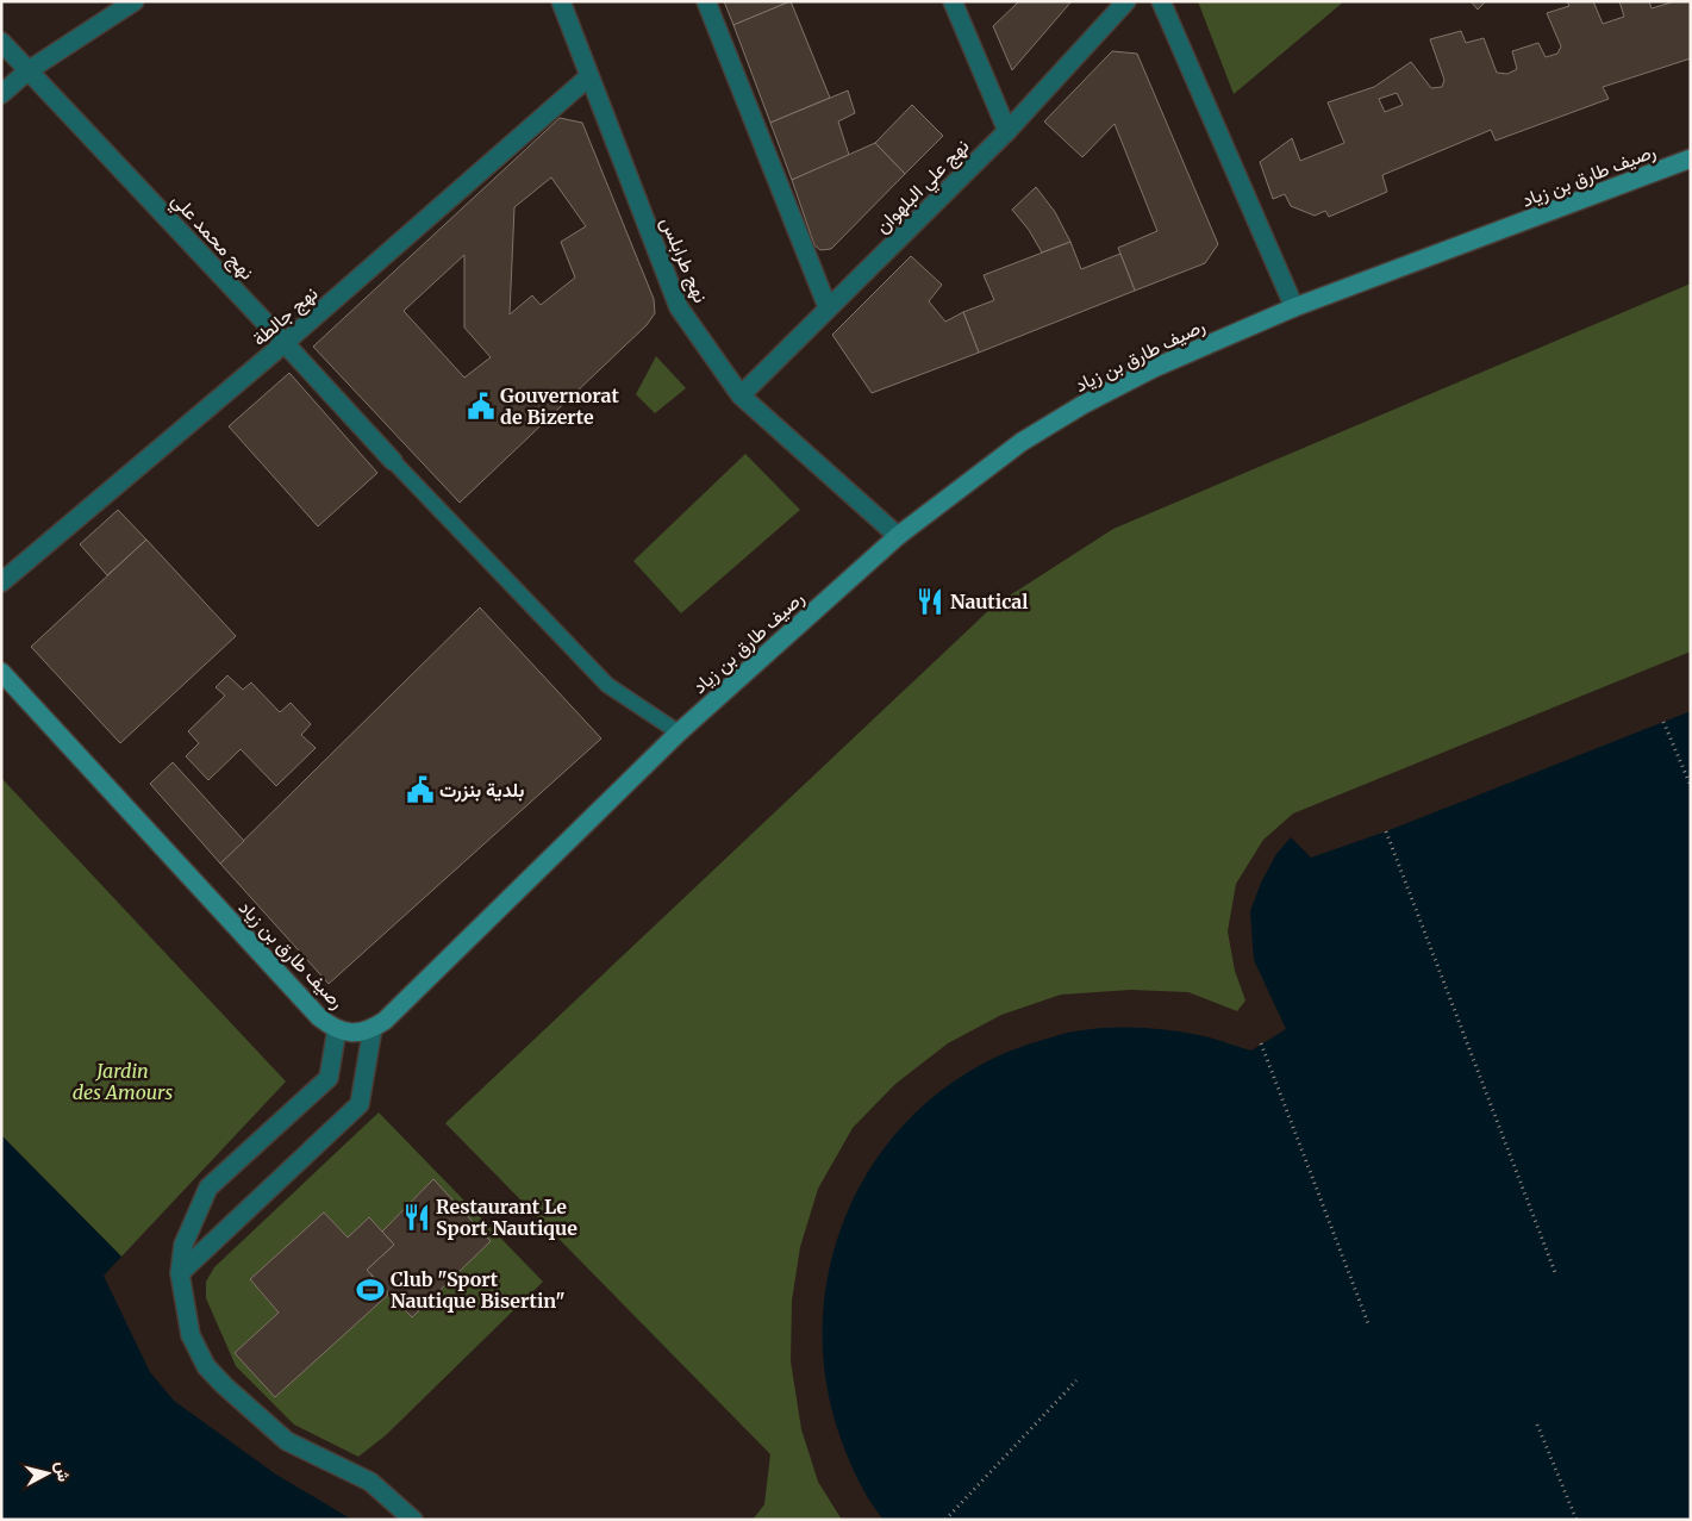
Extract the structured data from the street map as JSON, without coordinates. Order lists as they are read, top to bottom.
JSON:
{
  "streets": {
    "main road": ["رصيف طارق بن زياد"],
    "street": [
      "نهج علي البلهوان",
      "نهج محمد علي",
      "نهج طرابلس",
      "نهج جالطة"
    ]
  },
  "crossings": [
    ["رصيف طارق بن زياد", "نهج طرابلس"],
    ["نهج علي البلهوان", "نهج طرابلس"],
    ["نهج محمد علي", "نهج جالطة"],
    ["نهج طرابلس", "نهج جالطة"]
  ],
  "parks": ["Jardin des Amours"],
  "places": {
    "public building": ["Gouvernorat de Bizerte", "بلدية بنزرت"],
    "restaurant": ["Nautical", "Restaurant Le Sport Nautique"],
    "sports": ["Club \"Sport Nautique Bisertin\""]
  },
  "north": "right"
}
